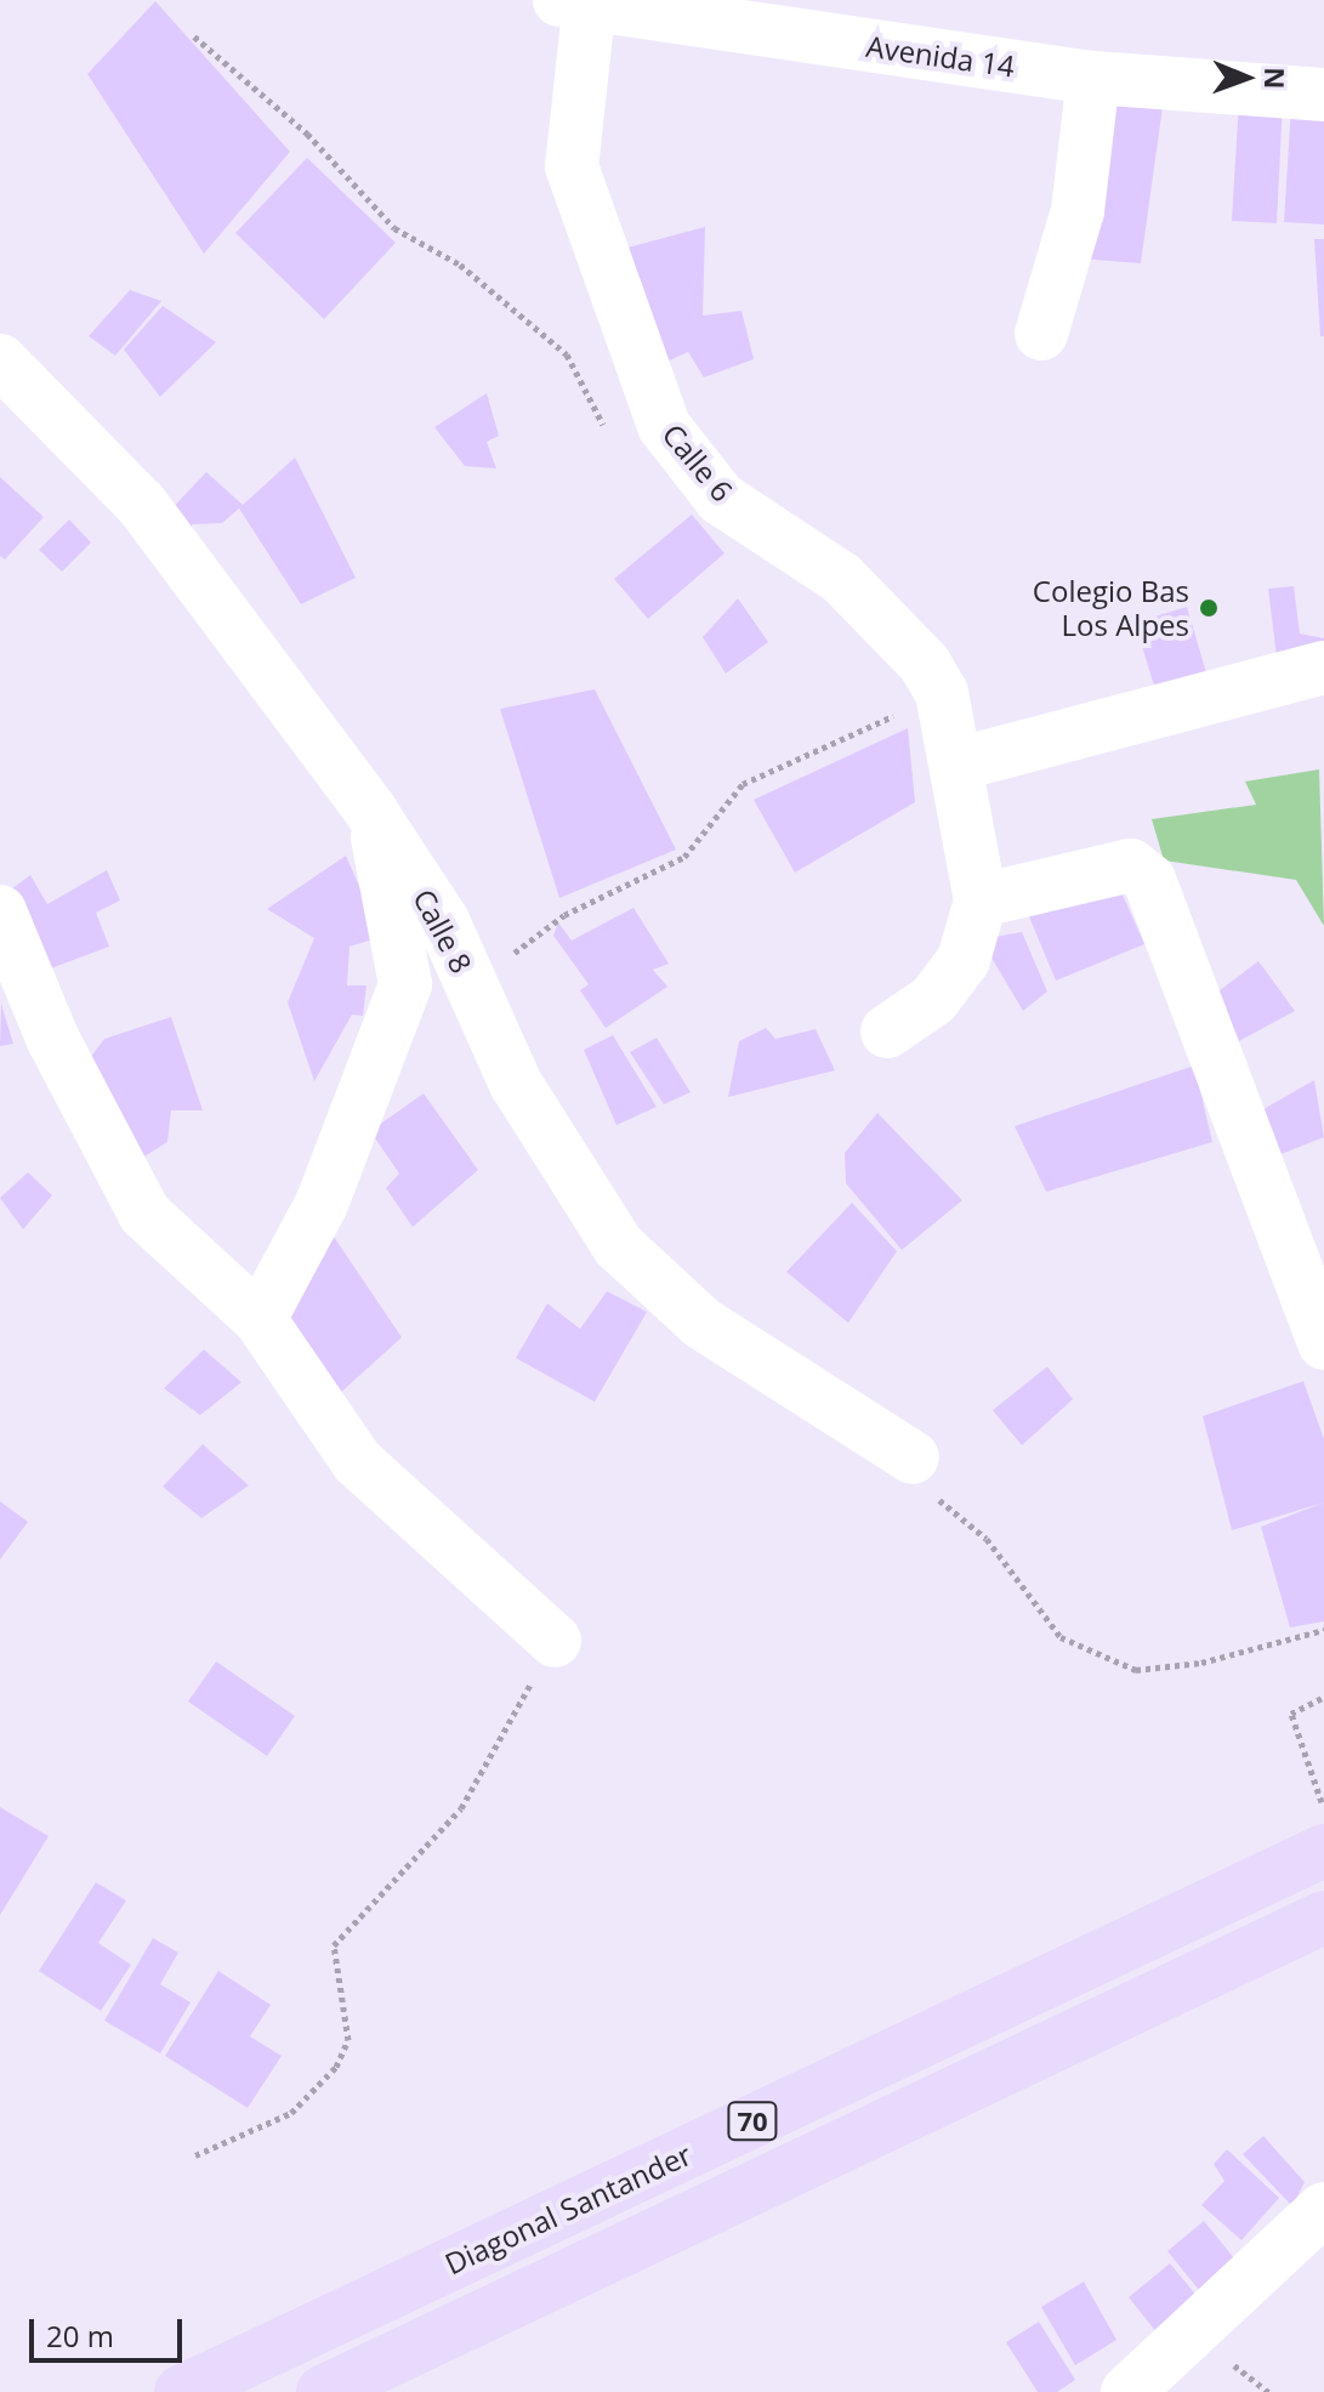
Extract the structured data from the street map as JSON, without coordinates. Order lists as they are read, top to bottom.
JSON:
{
  "streets": {
    "main road": ["70", "Diagonal Santander"],
    "street": ["Avenida 14", "Calle 6", "Calle 8"]
  },
  "crossings": [
    ["Avenida 14", "Calle 6"]
  ],
  "places": ["Colegio Bas Los Alpes"],
  "scale_bar": "20 m",
  "north": "right"
}
